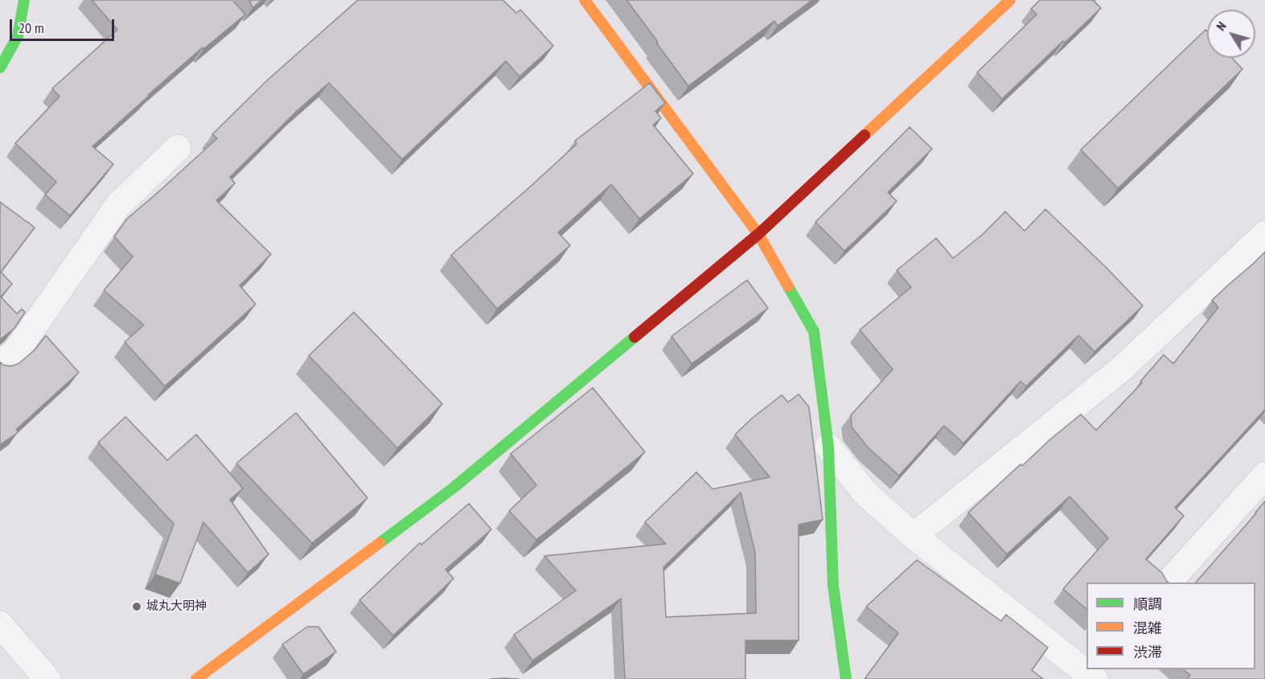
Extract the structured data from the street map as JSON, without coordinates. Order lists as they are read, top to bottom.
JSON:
{
  "places": ["城丸大明神"],
  "legend": ["順調", "混雑", "渋滞"],
  "scale_bar": "20 m",
  "north": "top left"
}
